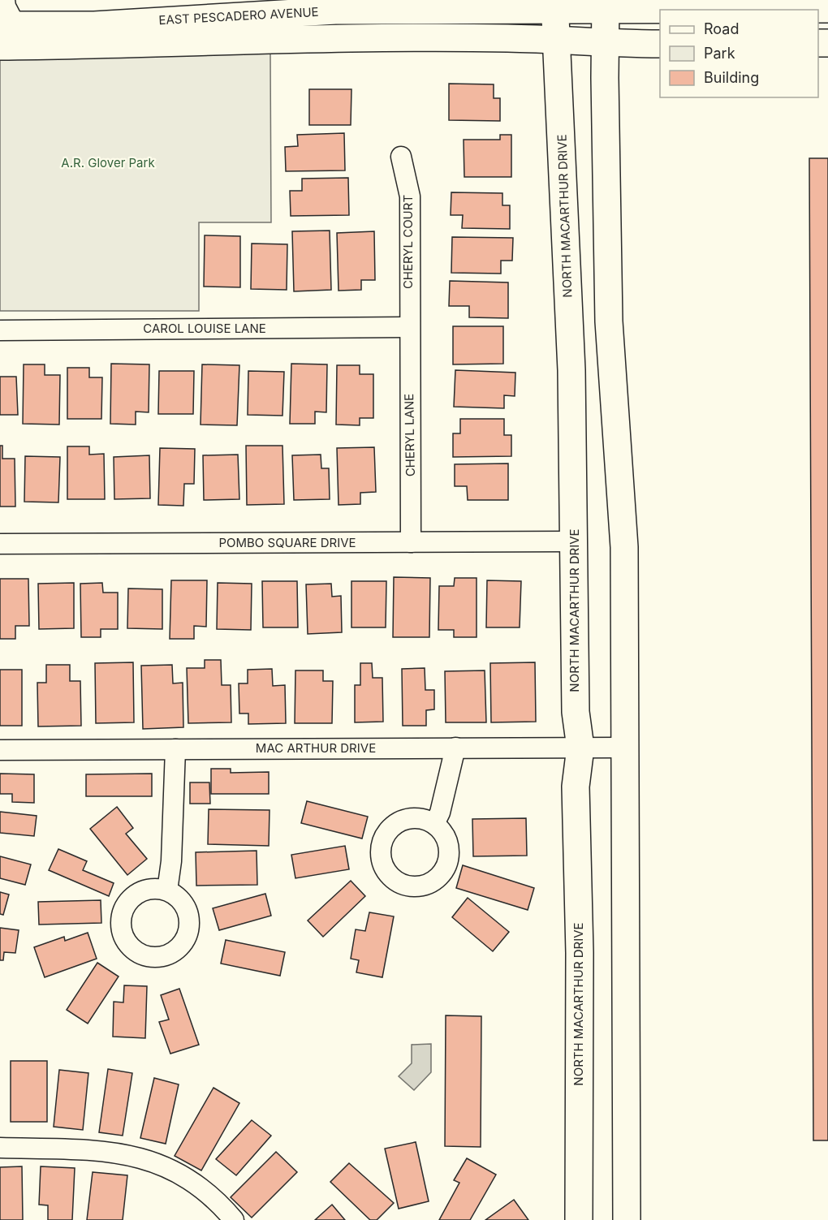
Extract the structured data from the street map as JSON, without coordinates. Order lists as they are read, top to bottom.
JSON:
{
  "streets": {
    "main road": ["EAST PESCADERO AVENUE", "NORTH MACARTHUR DRIVE"],
    "street": [
      "CHERYL COURT",
      "CAROL LOUISE LANE",
      "CHERYL LANE",
      "POMBO SQUARE DRIVE",
      "MAC ARTHUR DRIVE"
    ]
  },
  "crossings": [
    ["EAST PESCADERO AVENUE", "NORTH MACARTHUR DRIVE"],
    ["NORTH MACARTHUR DRIVE", "POMBO SQUARE DRIVE"],
    ["NORTH MACARTHUR DRIVE", "MAC ARTHUR DRIVE"],
    ["CHERYL COURT", "CAROL LOUISE LANE"],
    ["CHERYL COURT", "CHERYL LANE"],
    ["CAROL LOUISE LANE", "CHERYL LANE"],
    ["CHERYL LANE", "POMBO SQUARE DRIVE"]
  ],
  "parks": ["A.R. Glover Park"],
  "legend": ["Road", "Park", "Building"]
}
